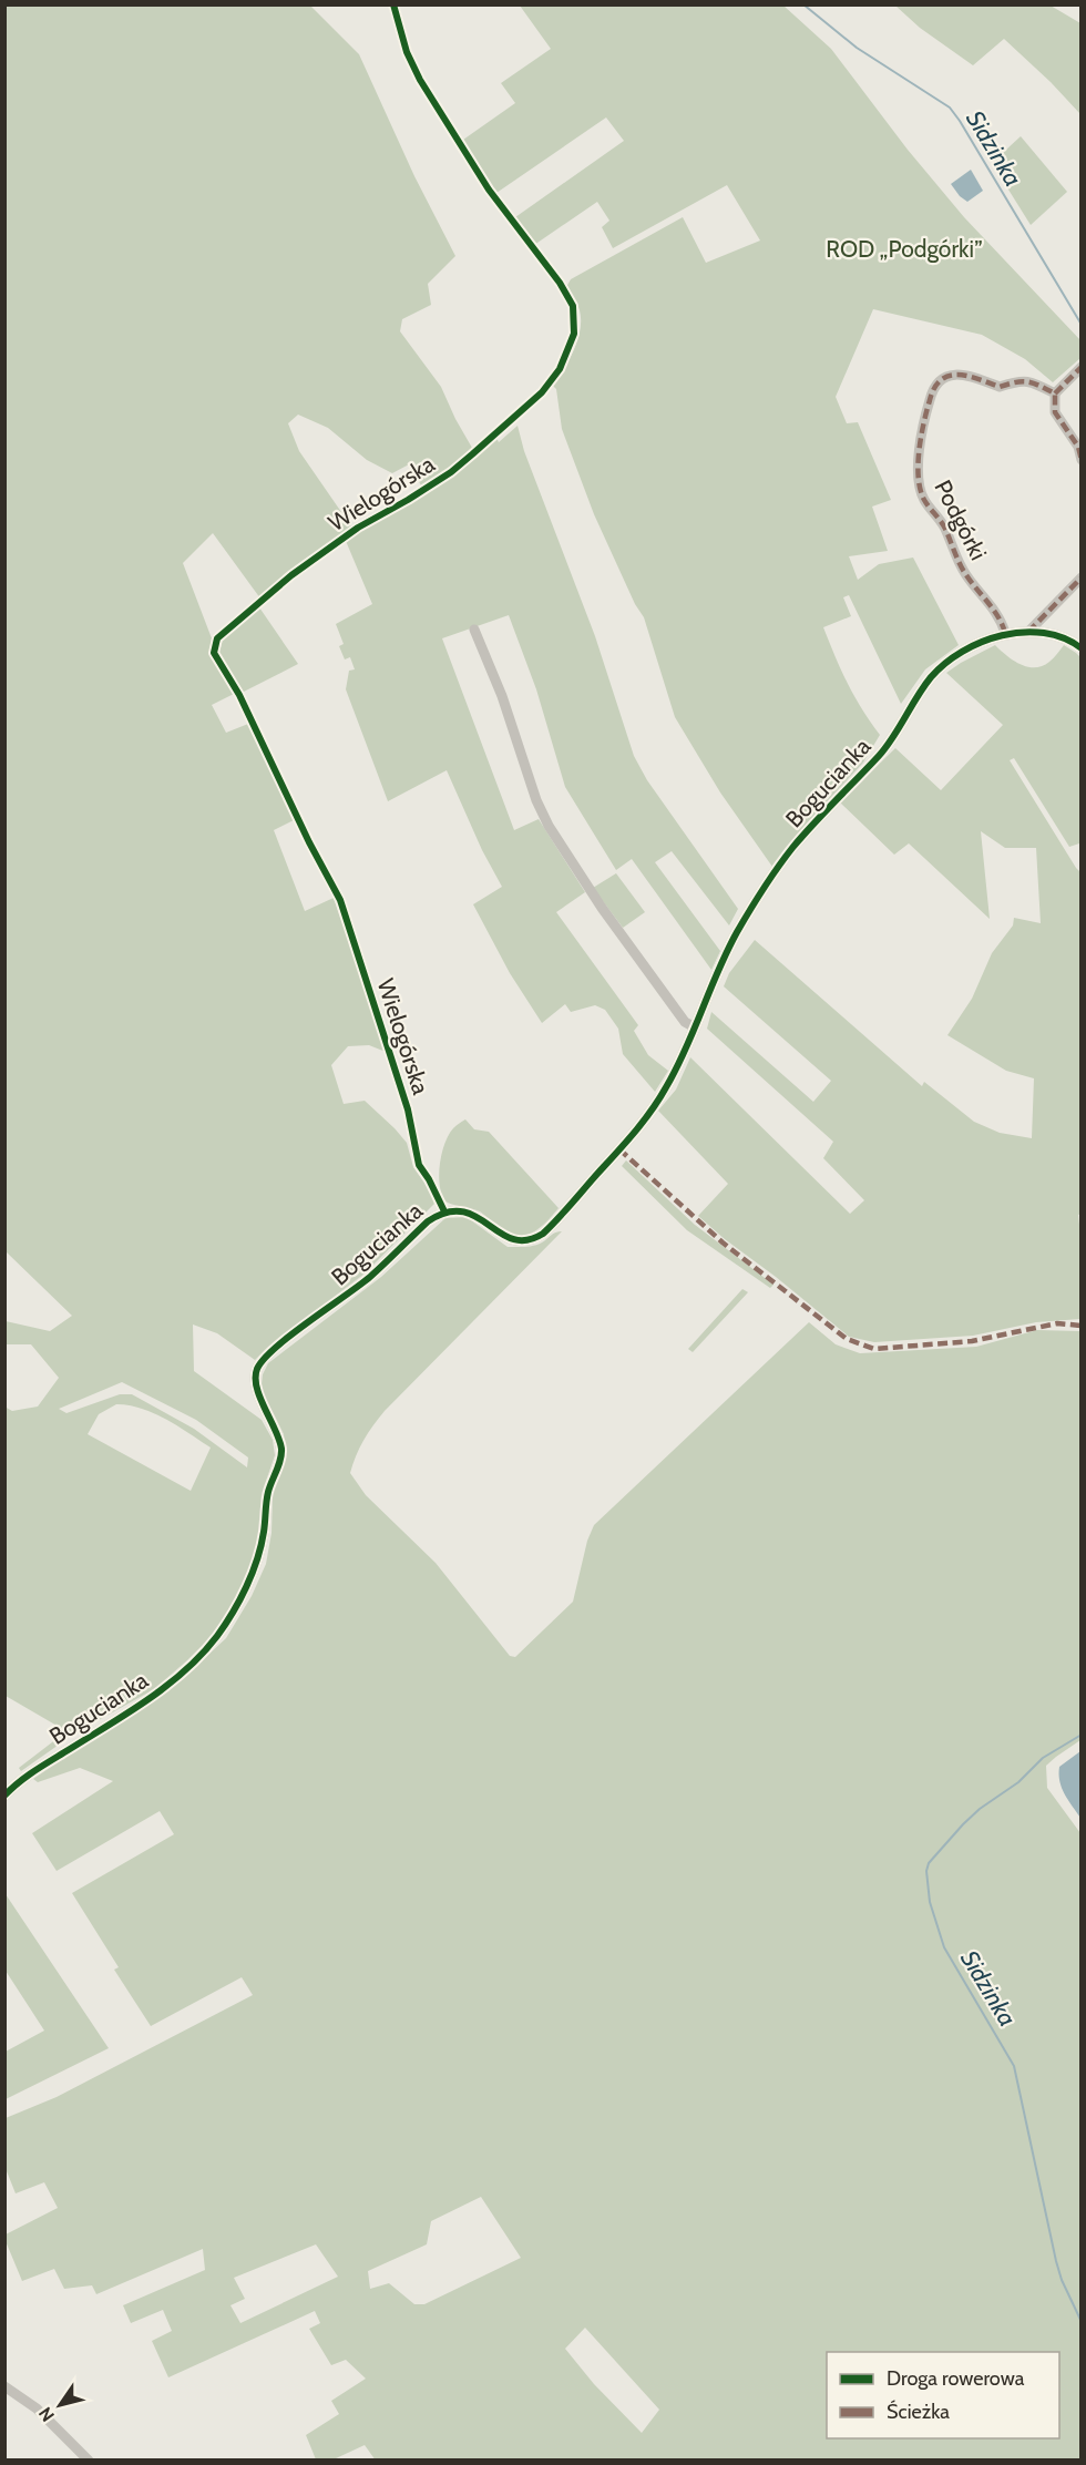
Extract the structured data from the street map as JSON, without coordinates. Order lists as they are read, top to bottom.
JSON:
{
  "streets": {
    "street": ["Wielogórska", "Podgórki", "Bogucianka"]
  },
  "crossings": [
    ["Wielogórska", "Bogucianka"],
    ["Podgórki", "Bogucianka"]
  ],
  "water": ["Sidzinka"],
  "parks": ["ROD „Podgórki”"],
  "legend": ["Droga rowerowa", "Ścieżka"],
  "north": "bottom left"
}
